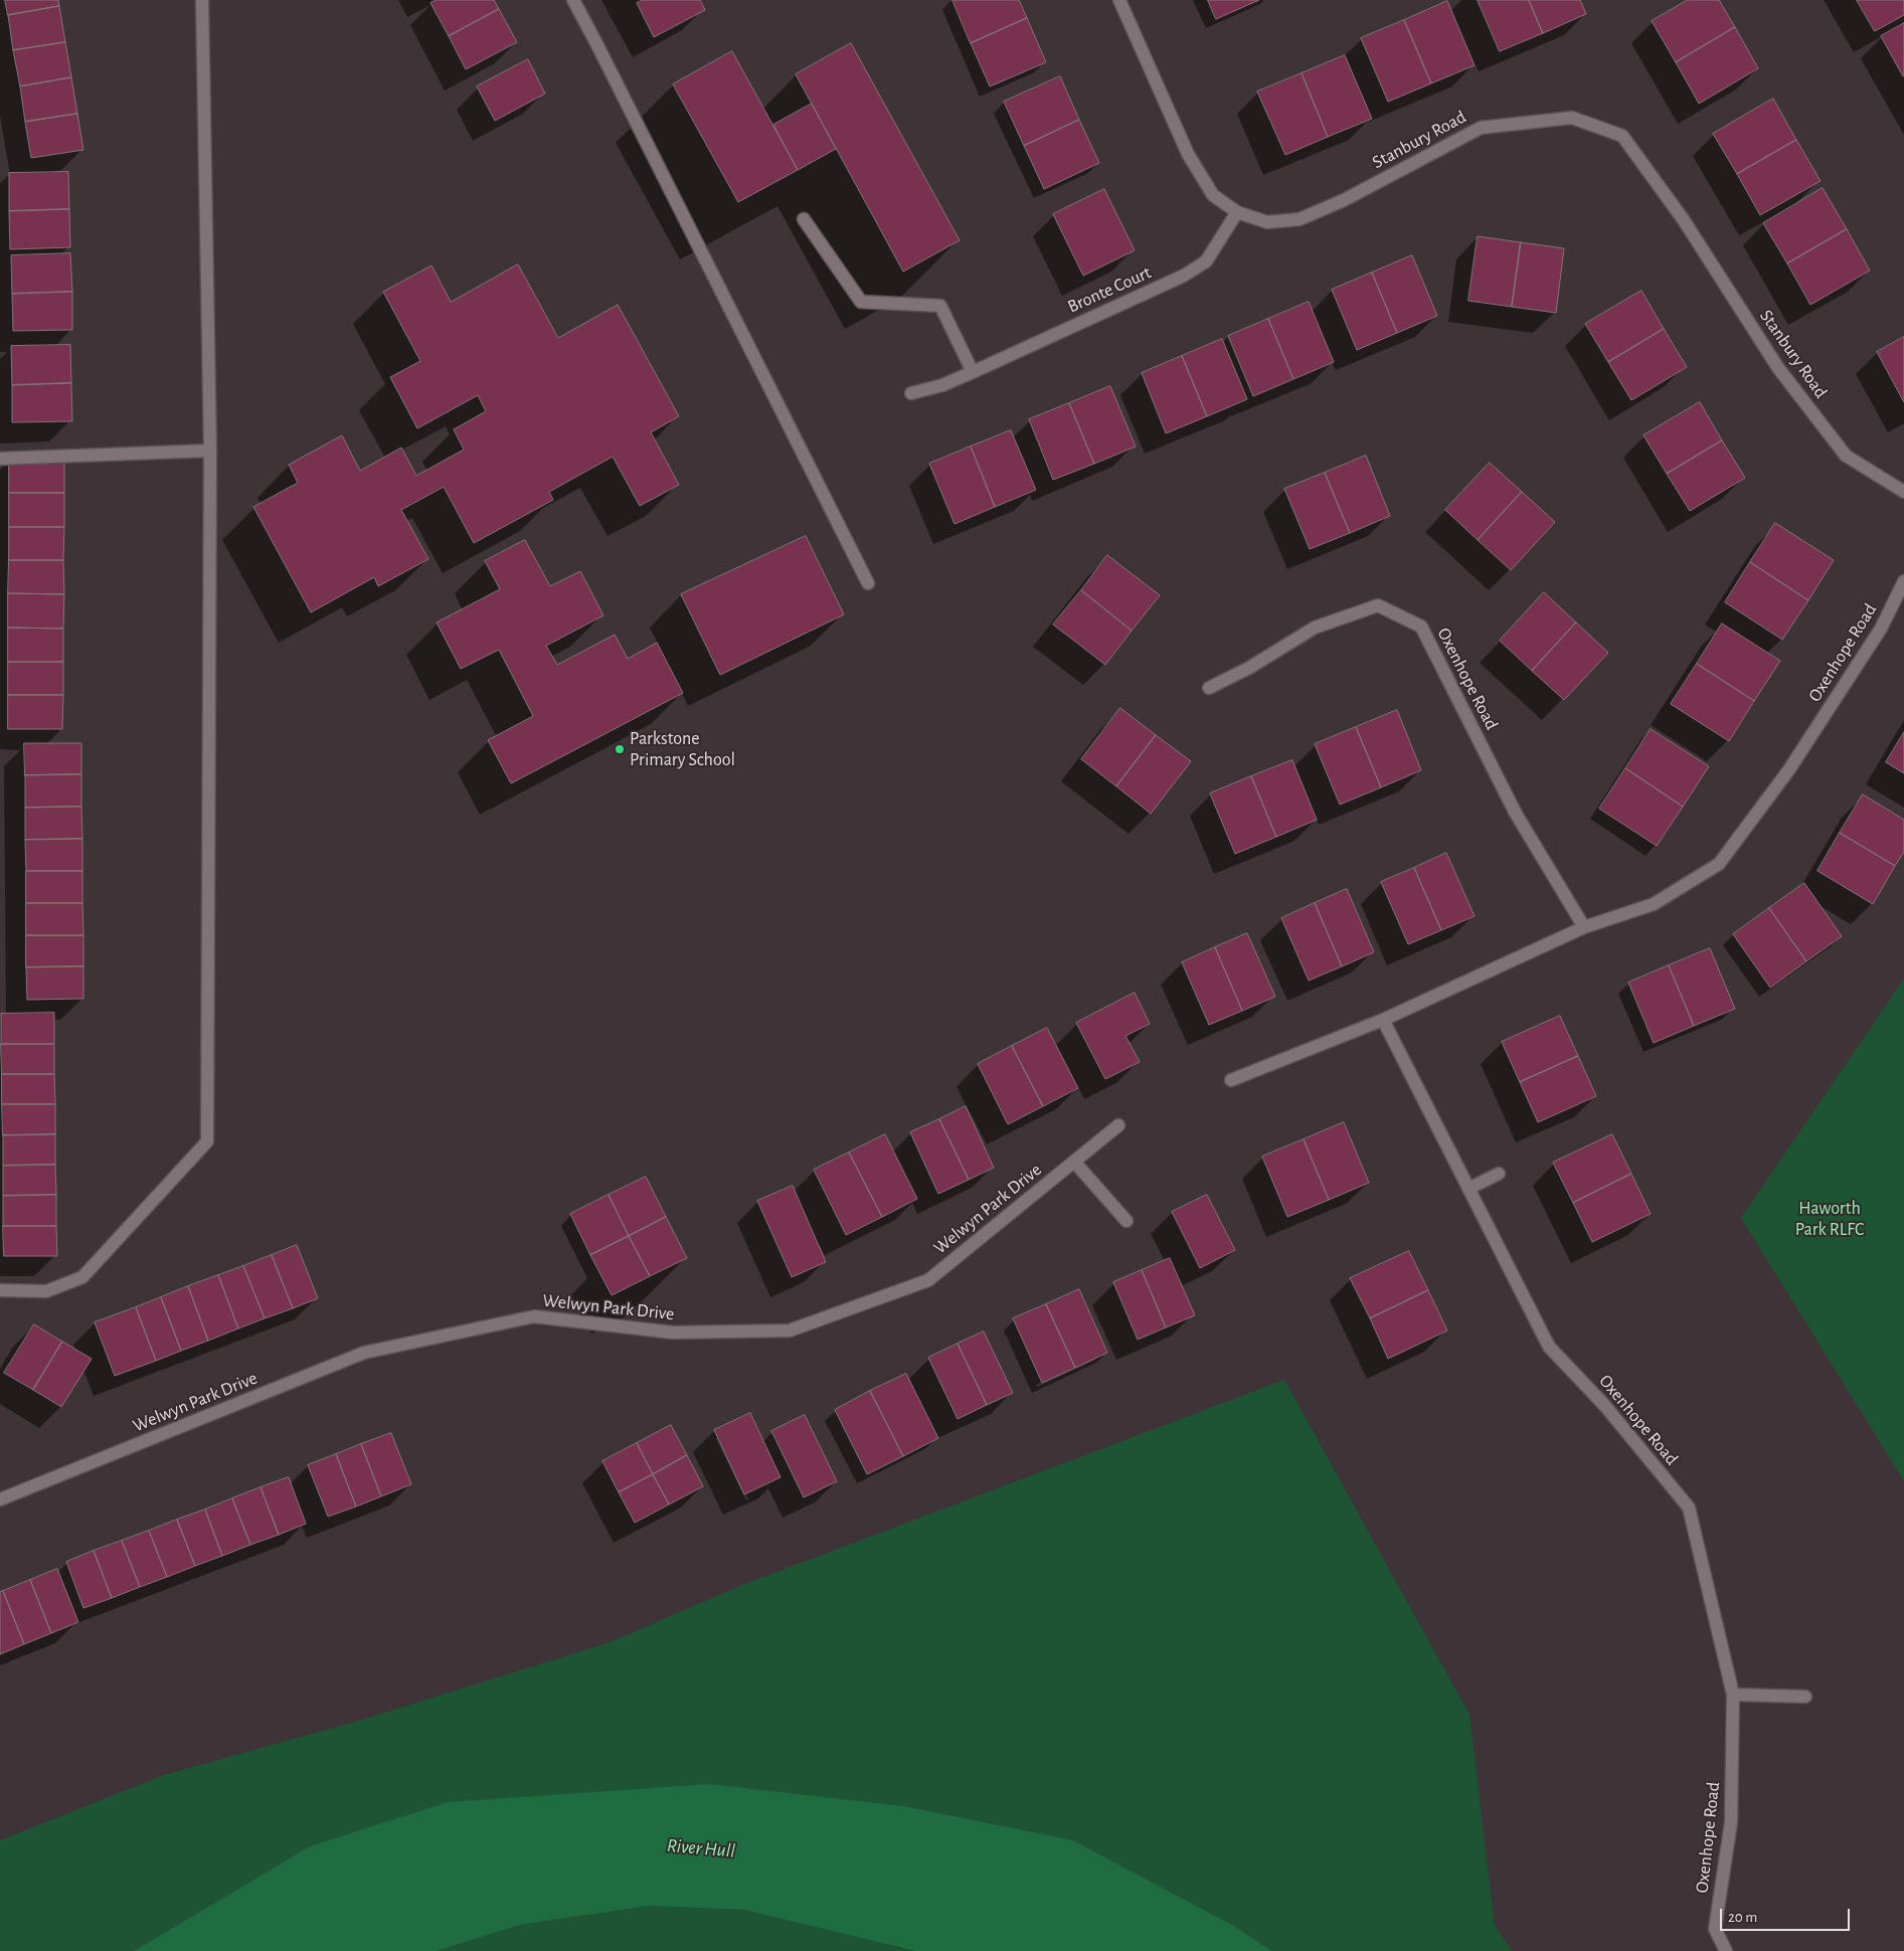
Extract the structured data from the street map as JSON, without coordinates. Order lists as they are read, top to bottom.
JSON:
{
  "streets": {
    "street": [
      "Stanbury Road",
      "Bronte Court",
      "Oxenhope Road",
      "Welwyn Park Drive"
    ]
  },
  "crossings": [
    ["Stanbury Road", "Bronte Court"]
  ],
  "water": ["River Hull"],
  "parks": ["Haworth Park RLFC"],
  "places": ["Parkstone Primary School"],
  "scale_bar": "20 m"
}
